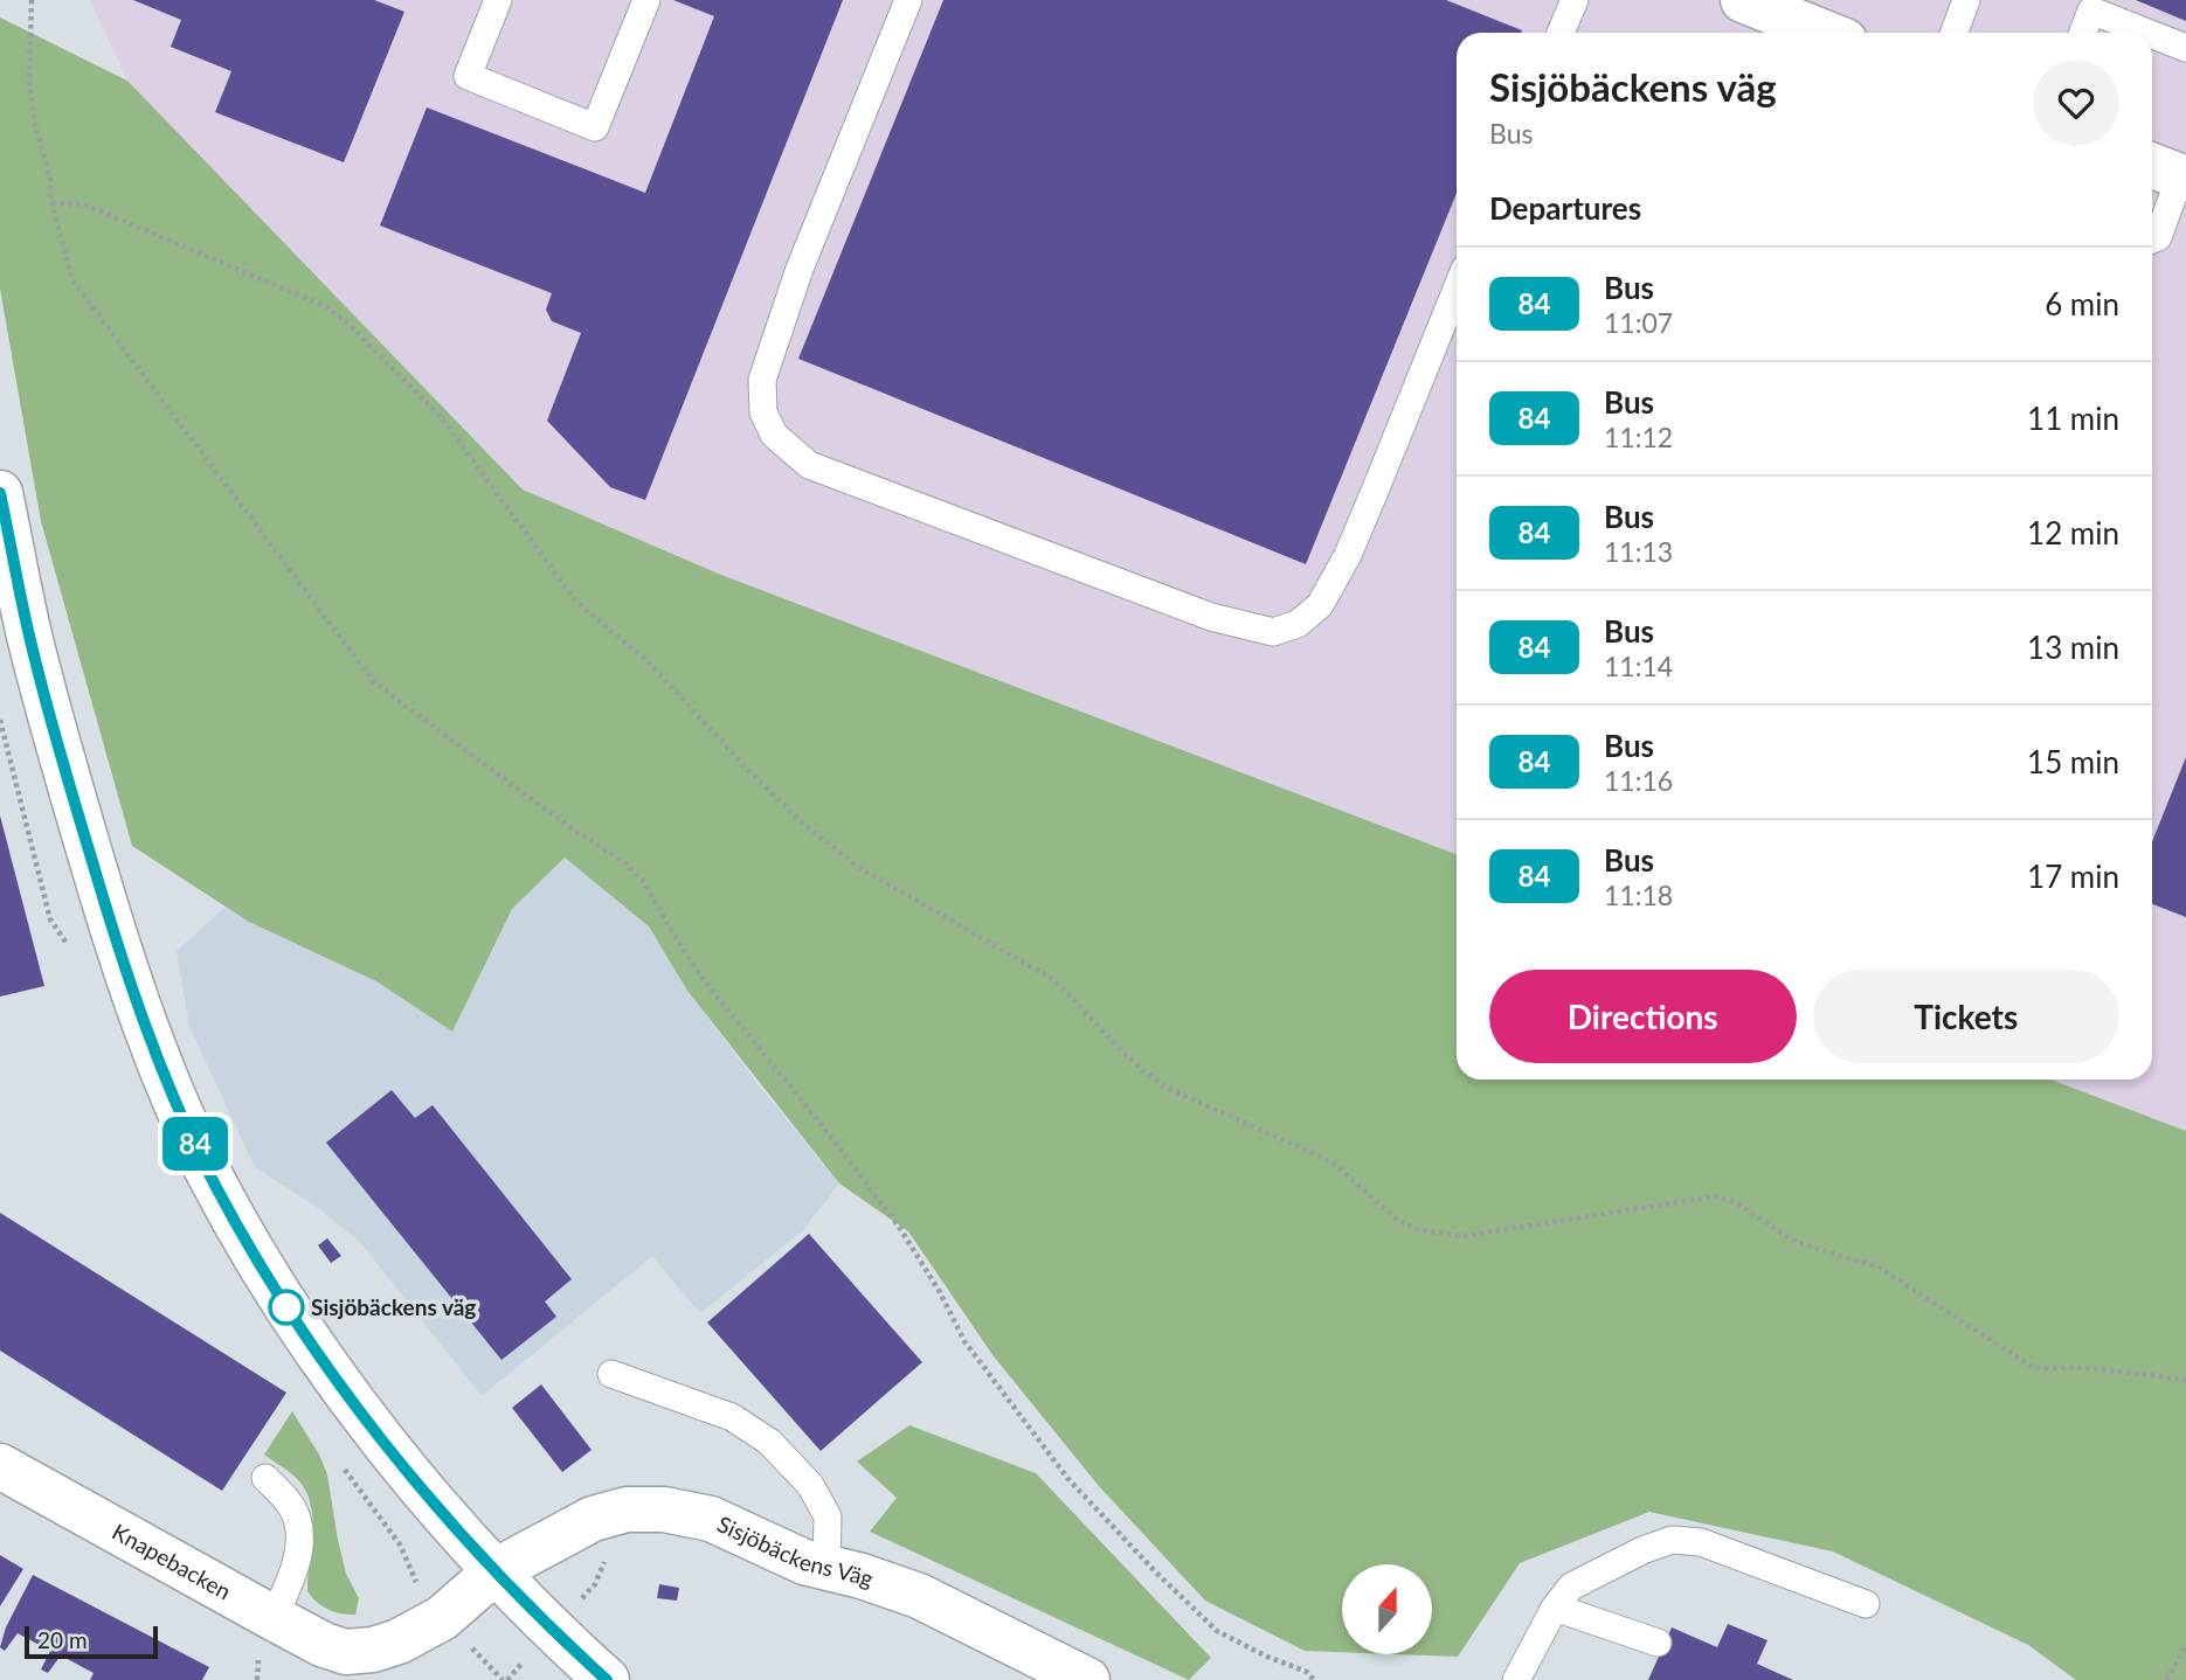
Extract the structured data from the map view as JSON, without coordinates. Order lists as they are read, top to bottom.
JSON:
{
  "streets": {
    "street": ["Sisjöbäckens Väg", "Knapebacken"]
  },
  "crossings": [
    ["Sisjöbäckens Väg", "Knapebacken"]
  ],
  "places": ["Sisjöbäckens väg"],
  "lines": ["bus line 84"],
  "scale_bar": "20 m",
  "north": "top",
  "page": {
    "on_map": "84",
    "heading": [
      ["Sisjöbäckens väg", "Bus"],
      "Departures"
    ],
    "list": [
      {
        "mark": "84",
        "name": "Bus",
        "note": "11:07",
        "value": "6 min"
      },
      {
        "mark": "84",
        "name": "Bus",
        "note": "11:12",
        "value": "11 min"
      },
      {
        "mark": "84",
        "name": "Bus",
        "note": "11:13",
        "value": "12 min"
      },
      {
        "mark": "84",
        "name": "Bus",
        "note": "11:14",
        "value": "13 min"
      },
      {
        "mark": "84",
        "name": "Bus",
        "note": "11:16",
        "value": "15 min"
      },
      {
        "mark": "84",
        "name": "Bus",
        "note": "11:18",
        "value": "17 min"
      }
    ],
    "buttons": ["Directions", "Tickets"],
    "scale": "20 m"
  }
}
